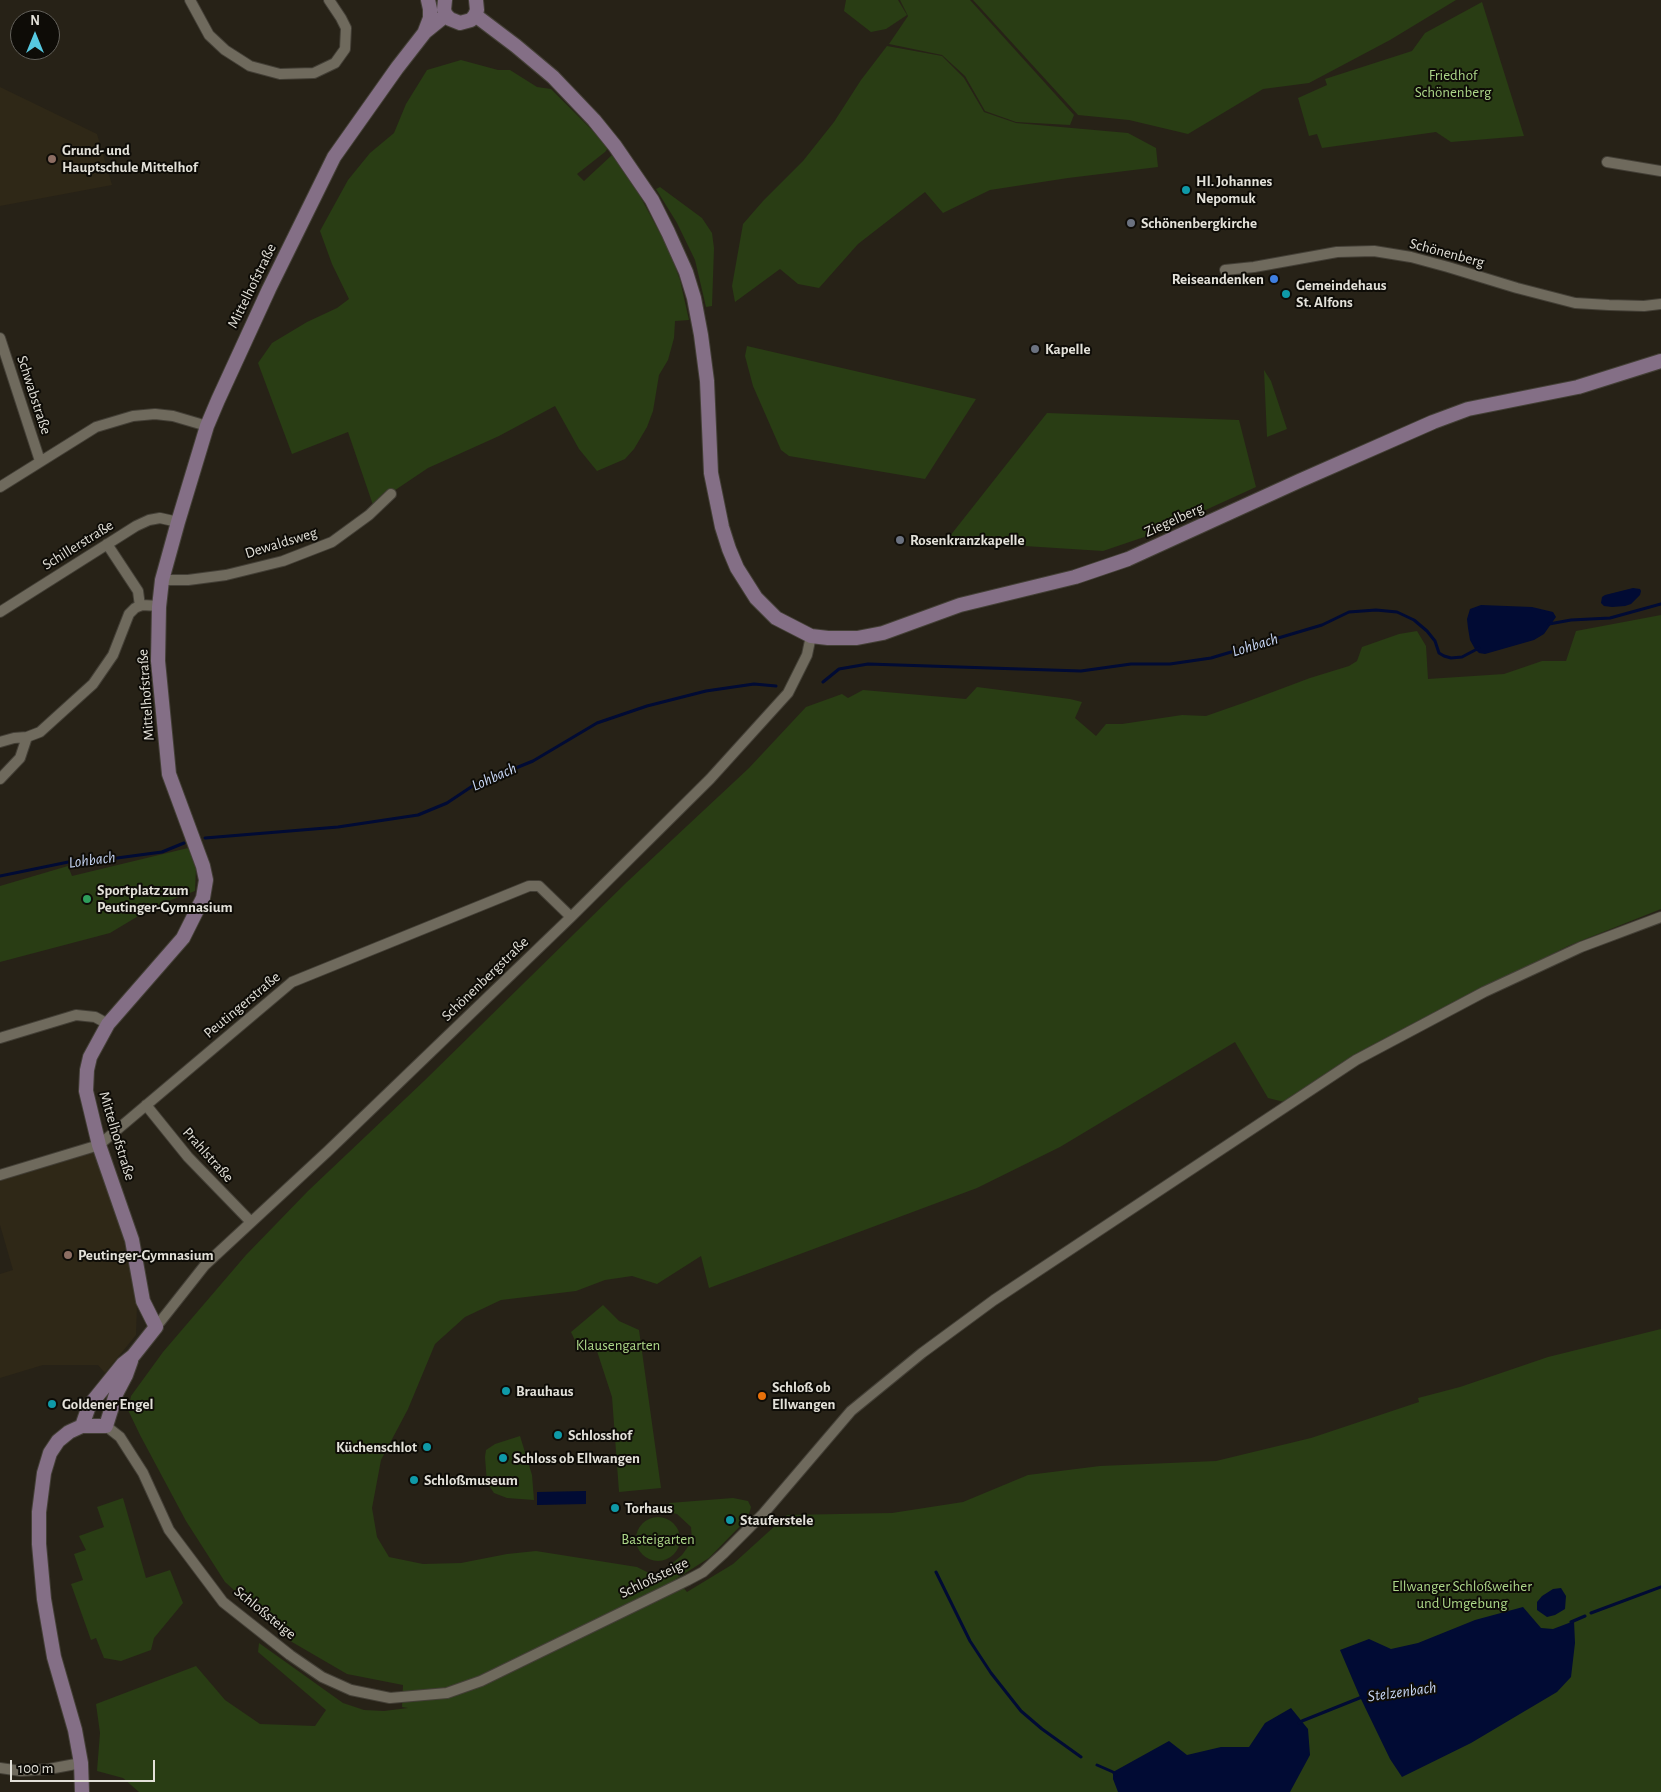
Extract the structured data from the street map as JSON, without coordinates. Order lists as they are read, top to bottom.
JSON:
{
  "streets": {
    "street": [
      "Schönenberg",
      "Mittelhofstraße",
      "Schwabstraße",
      "Ziegelberg",
      "Dewaldsweg",
      "Schillerstraße",
      "Schönenbergstraße",
      "Peutingerstraße",
      "Prahlstraße",
      "Schloßsteige"
    ]
  },
  "crossings": [
    ["Mittelhofstraße", "Dewaldsweg"],
    ["Mittelhofstraße", "Schillerstraße"],
    ["Mittelhofstraße", "Schönenbergstraße"],
    ["Mittelhofstraße", "Peutingerstraße"],
    ["Ziegelberg", "Schönenbergstraße"],
    ["Schönenbergstraße", "Peutingerstraße"],
    ["Schönenbergstraße", "Prahlstraße"],
    ["Peutingerstraße", "Prahlstraße"]
  ],
  "water": ["Lohbach", "Stelzenbach"],
  "parks": [
    "Friedhof Schönenberg",
    "Klausengarten",
    "Basteigarten",
    "Ellwanger Schloßweiher und Umgebung"
  ],
  "places": [
    "Grund- und Hauptschule Mittelhof",
    "Hl. Johannes Nepomuk",
    "Schönenbergkirche",
    "Reiseandenken",
    "Gemeindehaus St. Alfons",
    "Kapelle",
    "Rosenkranzkapelle",
    "Sportplatz zum Peutinger-Gymnasium",
    "Peutinger-Gymnasium",
    "Brauhaus",
    "Schloß ob Ellwangen",
    "Goldener Engel",
    "Schlosshof",
    "Küchenschlot",
    "Schloss ob Ellwangen",
    "Schloßmuseum",
    "Torhaus",
    "Stauferstele"
  ],
  "scale_bar": "100 m",
  "north": "top"
}
